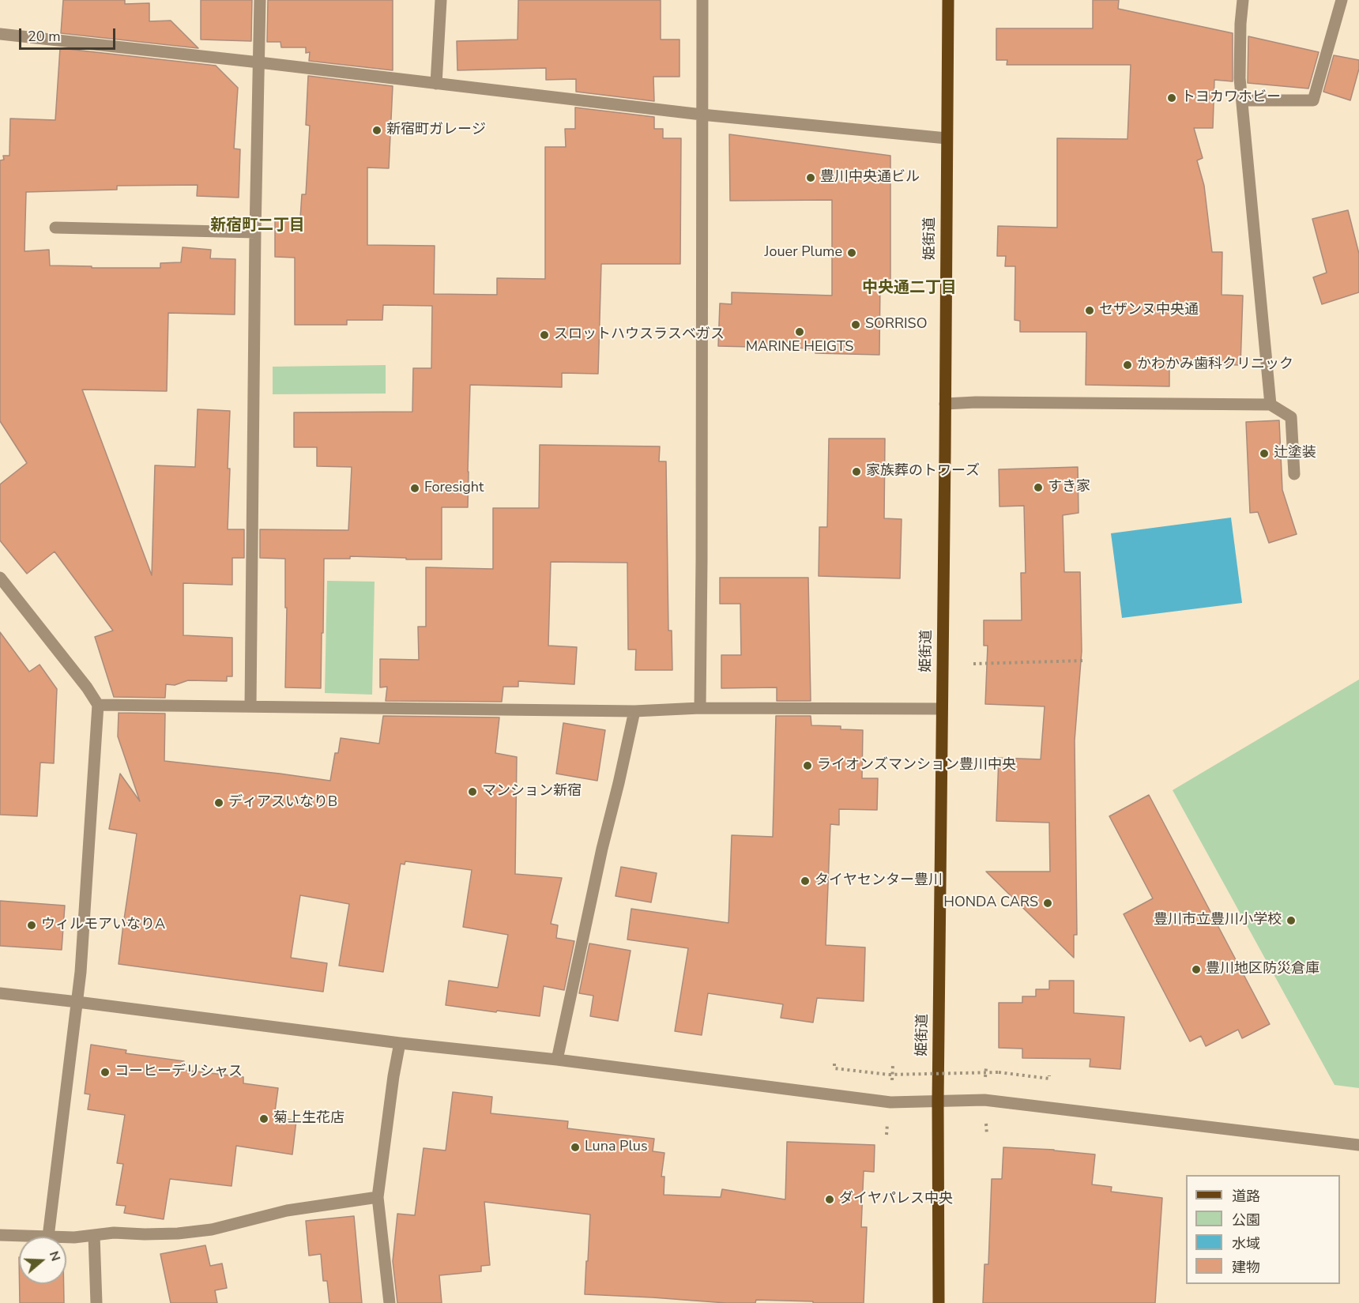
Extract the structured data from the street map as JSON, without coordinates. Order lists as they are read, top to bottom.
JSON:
{
  "streets": {
    "main road": ["姫街道"]
  },
  "districts": ["新宿町二丁目", "中央通二丁目"],
  "places": [
    "トヨカワホビー",
    "新宿町ガレージ",
    "豊川中央通ビル",
    "Jouer Plume",
    "セザンヌ中央通",
    "SORRISO",
    "MARINE HEIGTS",
    "スロットハウスラスベガス",
    "かわかみ歯科クリニック",
    "辻塗装",
    "家族葬のトワーズ",
    "すき家",
    "Foresight",
    "ライオンズマンション豊川中央",
    "マンション新宿",
    "ディアスいなりB",
    "タイヤセンター豊川",
    "HONDA CARS",
    "豊川市立豊川小学校",
    "ウィルモアいなりA",
    "豊川地区防災倉庫",
    "コーヒーデリシャス",
    "菊上生花店",
    "Luna Plus",
    "ダイヤパレス中央"
  ],
  "legend": [
    "道路",
    "公園",
    "水域",
    "建物"
  ],
  "scale_bar": "20 m",
  "north": "right"
}
